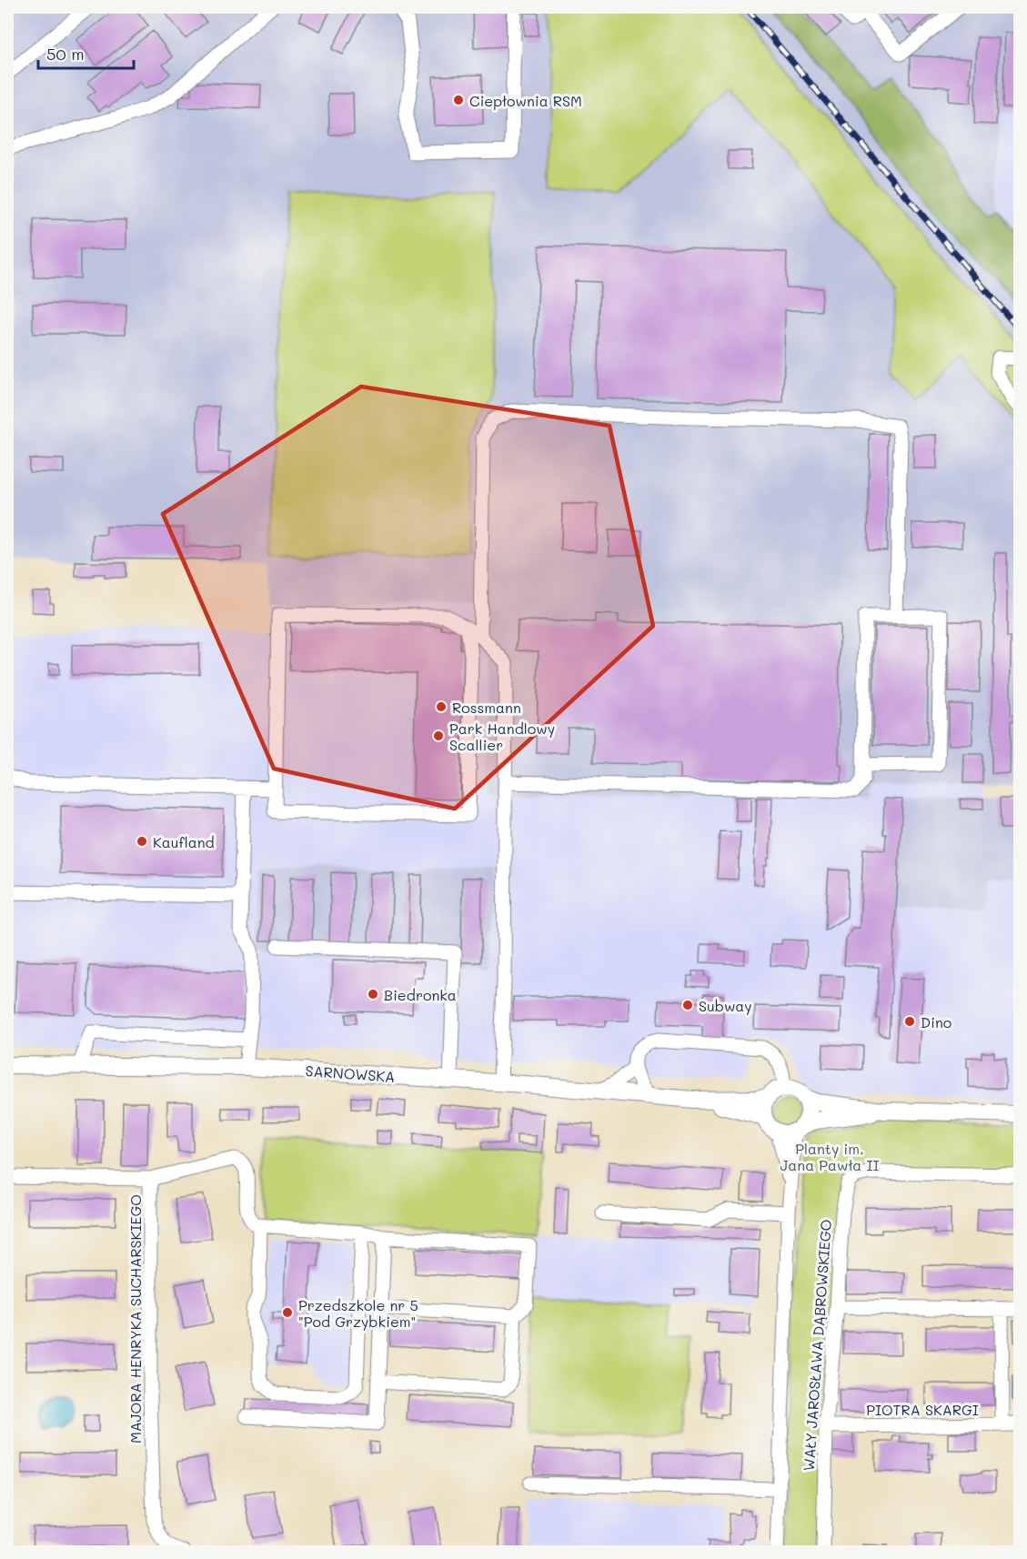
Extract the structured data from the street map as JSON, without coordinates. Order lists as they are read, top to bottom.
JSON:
{
  "streets": {
    "main road": ["SARNOWSKA"],
    "street": ["MAJORA HENRYKA SUCHARSKIEGO", "WAŁY JAROSŁAWA DĄBROWSKIEGO", "PIOTRA SKARGI"]
  },
  "crossings": [
    ["SARNOWSKA", "WAŁY JAROSŁAWA DĄBROWSKIEGO"],
    ["WAŁY JAROSŁAWA DĄBROWSKIEGO", "PIOTRA SKARGI"]
  ],
  "parks": ["Planty im. Jana Pawła II"],
  "places": [
    "Ciepłownia RSM",
    "Rossmann",
    "Park Handlowy Scallier",
    "Kaufland",
    "Biedronka",
    "Subway",
    "Dino",
    "Przedszkole nr 5 \"Pod Grzybkiem\""
  ],
  "scale_bar": "50 m"
}
